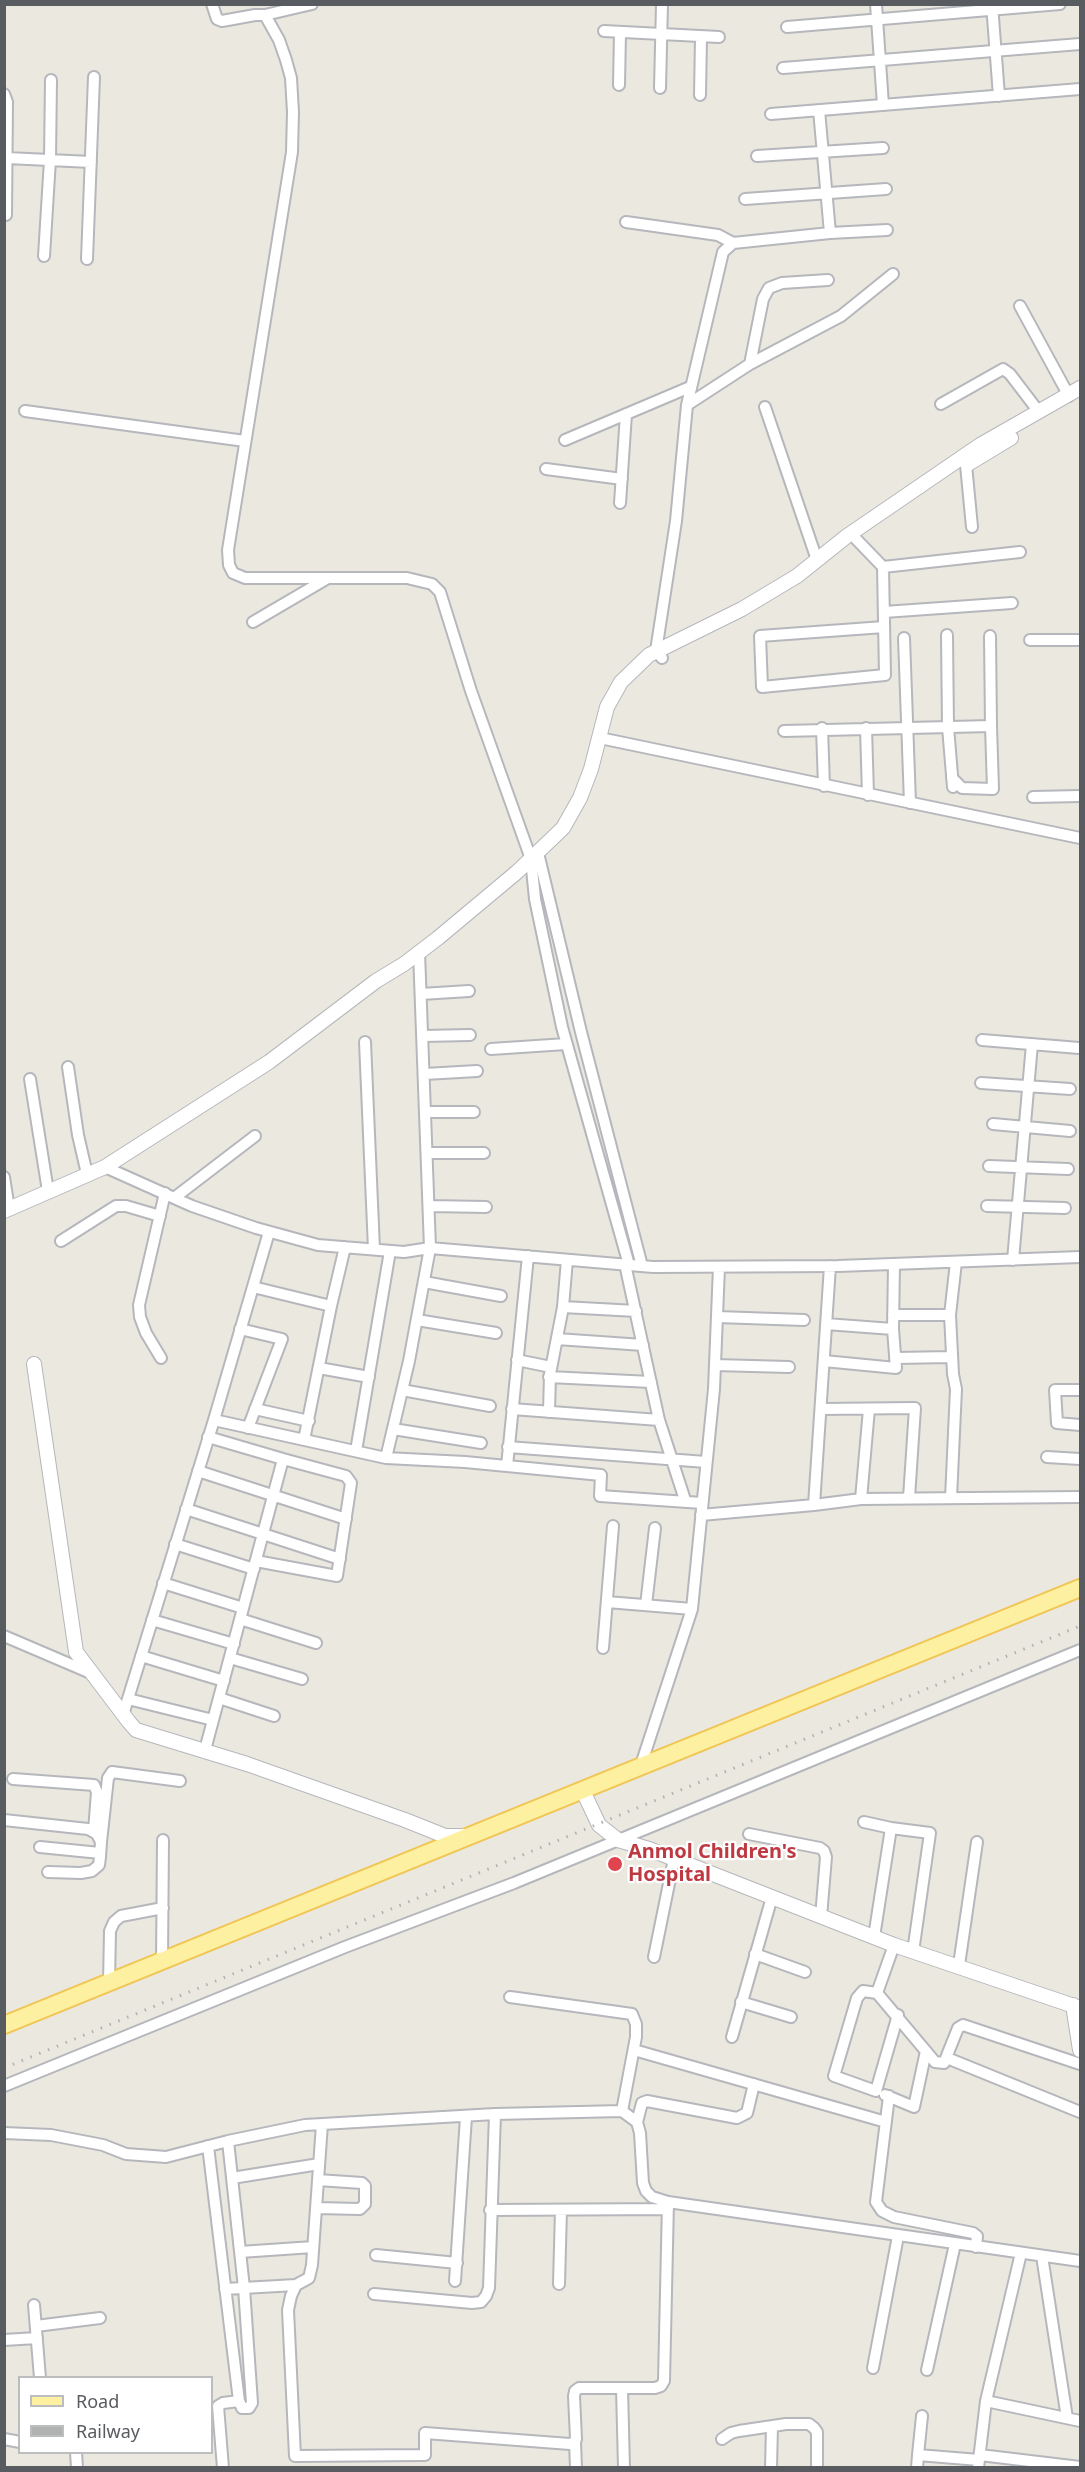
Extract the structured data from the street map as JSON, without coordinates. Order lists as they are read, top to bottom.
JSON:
{
  "places": ["Anmol Children's Hospital"],
  "legend": ["Road", "Railway"]
}
